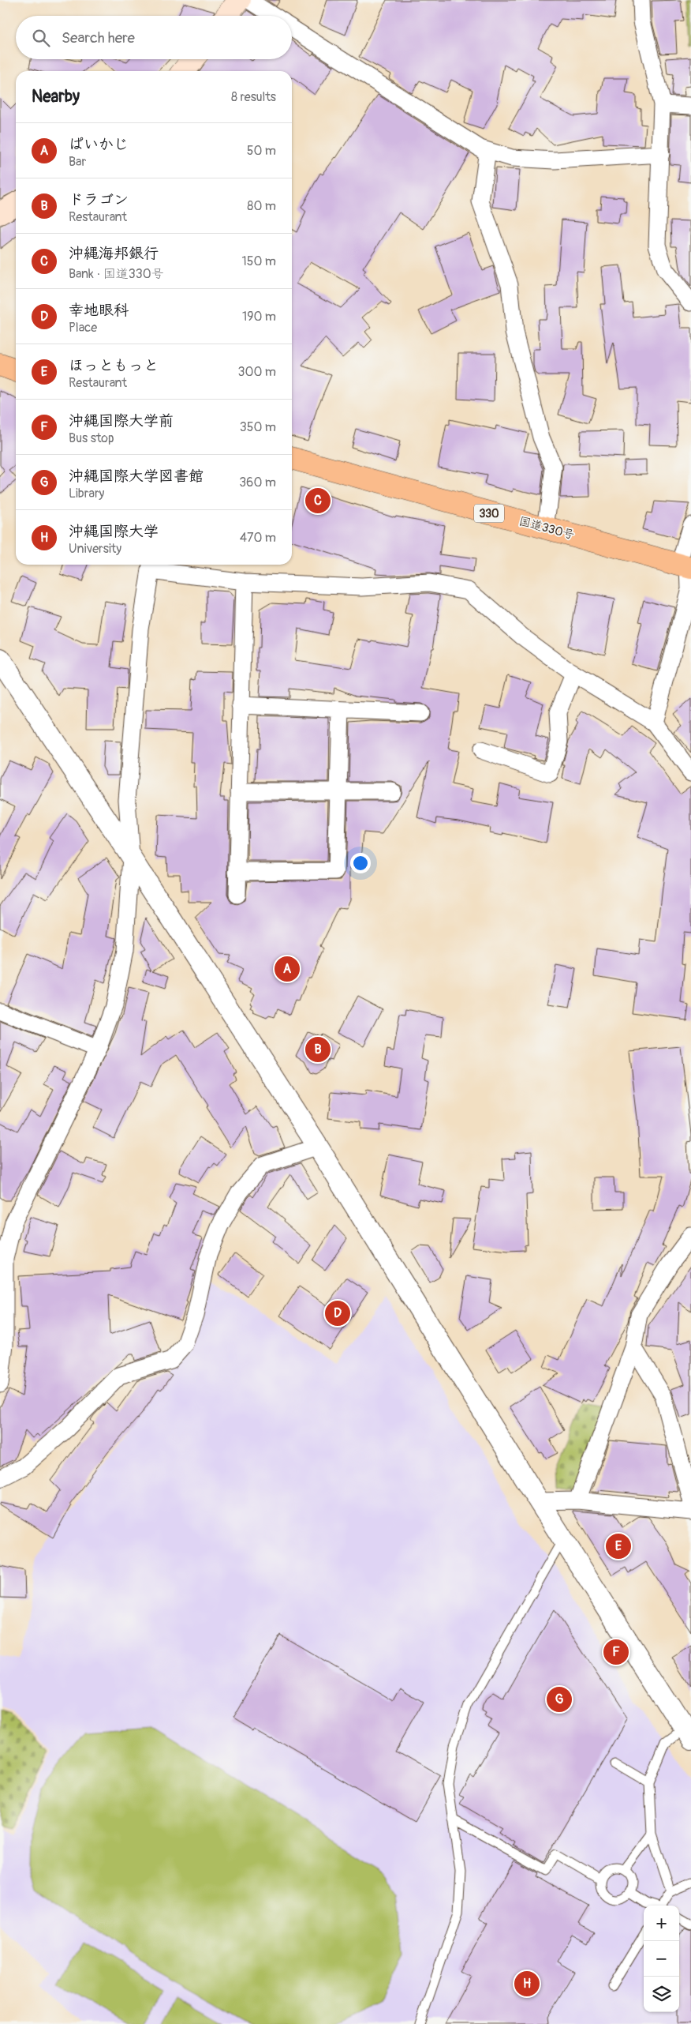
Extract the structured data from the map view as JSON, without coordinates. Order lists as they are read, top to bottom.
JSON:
{
  "streets": {
    "highway": ["330", "国道330号"]
  },
  "page": {
    "search": "Search here",
    "heading": ["Nearby", "8 results"],
    "list": [
      {
        "mark": "A",
        "name": "ぱいかじ",
        "note": "Bar",
        "value": "50 m"
      },
      {
        "mark": "B",
        "name": "ドラゴン",
        "note": "Restaurant",
        "value": "80 m"
      },
      {
        "mark": "C",
        "name": "沖縄海邦銀行",
        "note": "Bank · 国道330号",
        "value": "150 m"
      },
      {
        "mark": "D",
        "name": "幸地眼科",
        "note": "Place",
        "value": "190 m"
      },
      {
        "mark": "E",
        "name": "ほっともっと",
        "note": "Restaurant",
        "value": "300 m"
      },
      {
        "mark": "F",
        "name": "沖縄国際大学前",
        "note": "Bus stop",
        "value": "350 m"
      },
      {
        "mark": "G",
        "name": "沖縄国際大学図書館",
        "note": "Library",
        "value": "360 m"
      },
      {
        "mark": "H",
        "name": "沖縄国際大学",
        "note": "University",
        "value": "470 m"
      }
    ],
    "pins": [
      "C",
      "A",
      "B",
      "D",
      "E",
      "F",
      "G",
      "H"
    ],
    "map_buttons": ["+", "−"]
  }
}
